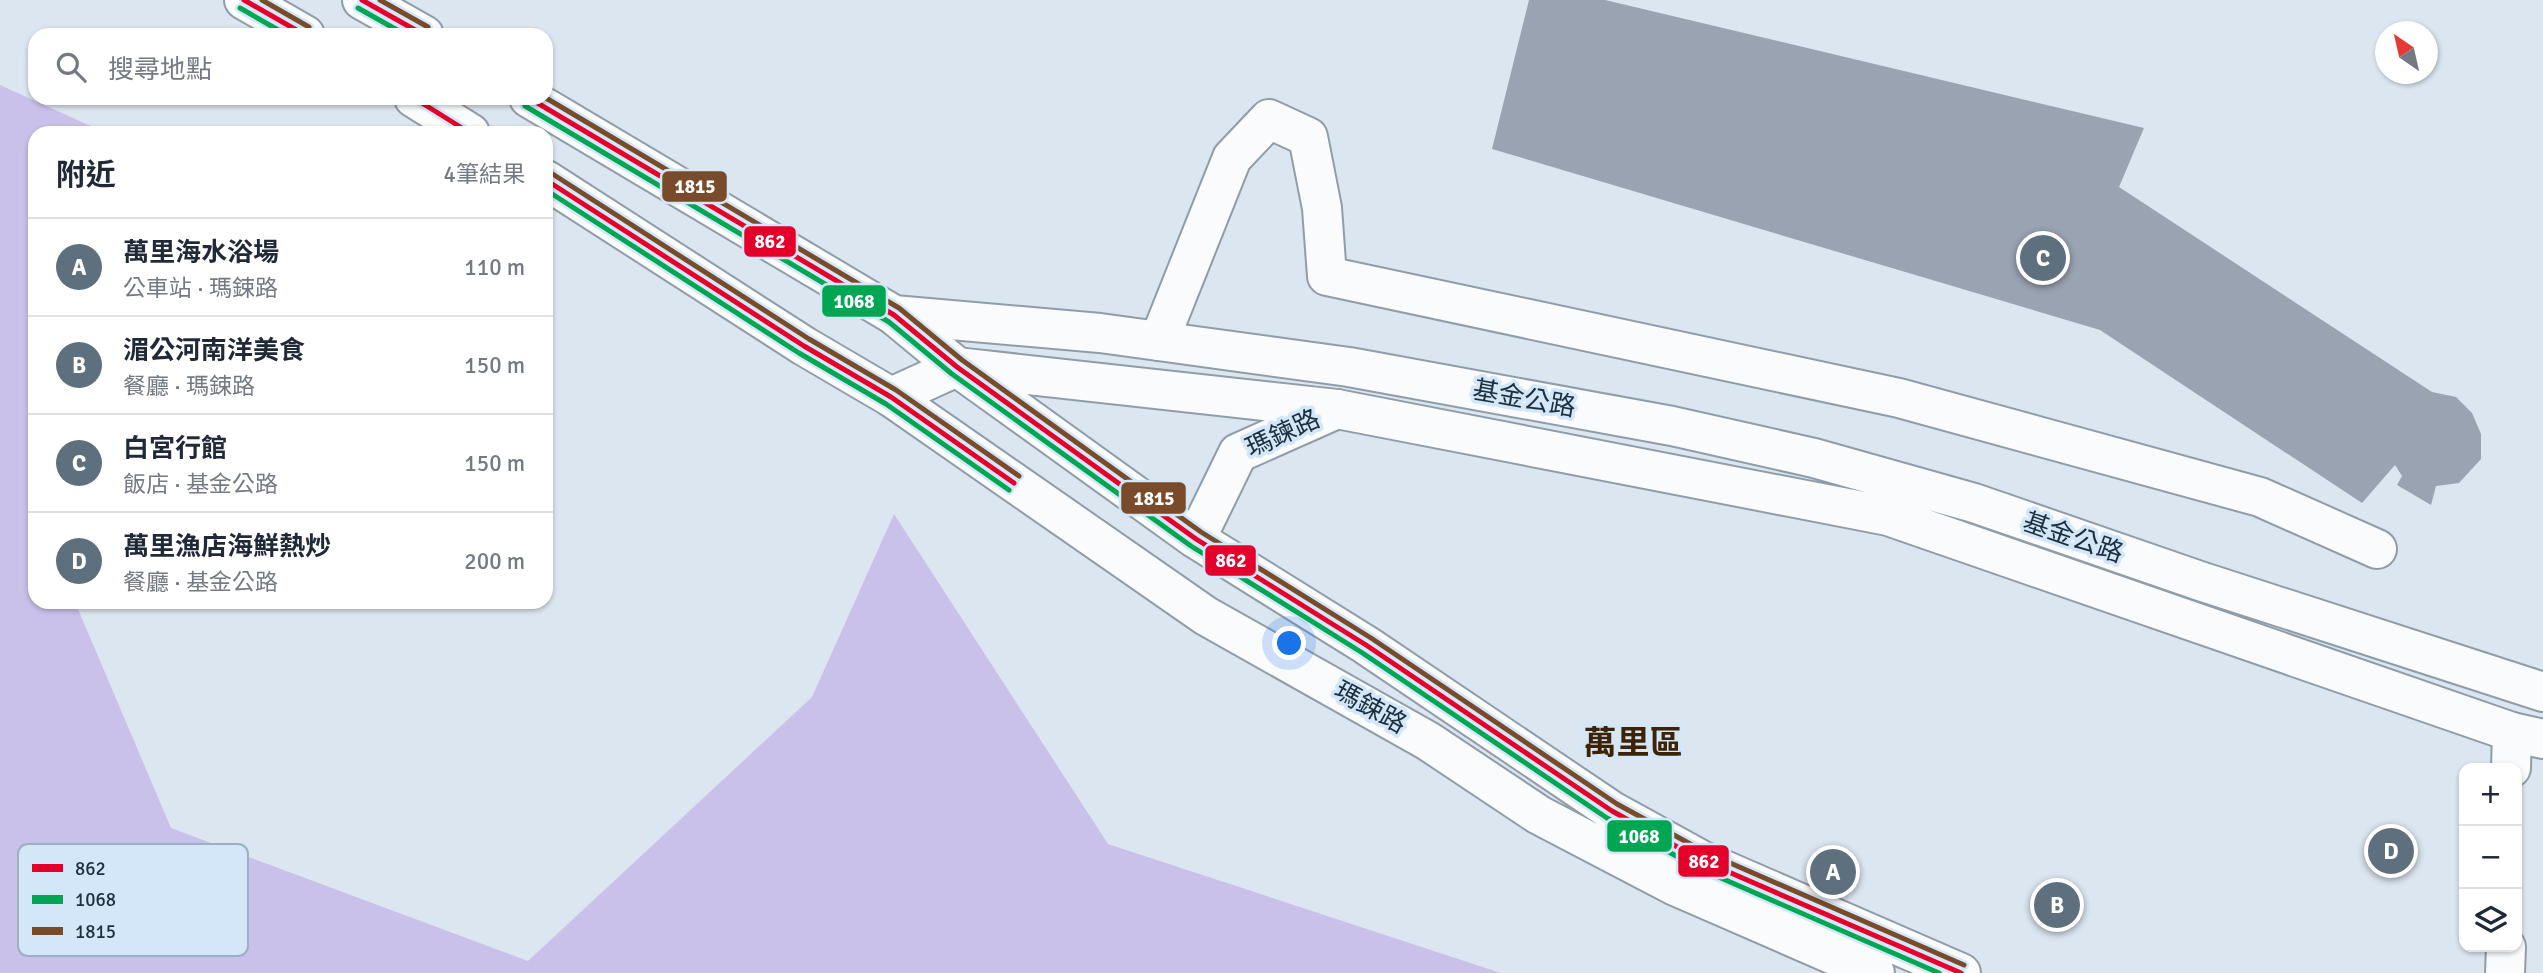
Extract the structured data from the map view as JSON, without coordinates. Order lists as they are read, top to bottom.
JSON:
{
  "streets": {
    "main road": ["基金公路", "瑪鍊路", "瑪鋉路"]
  },
  "crossings": [
    ["基金公路", "瑪鍊路"],
    ["基金公路", "瑪鋉路"],
    ["瑪鍊路", "瑪鋉路"]
  ],
  "districts": ["萬里區"],
  "lines": ["transit line 862", "transit line 1815", "transit line 1068"],
  "legend": ["862", "1068", "1815"],
  "north": "top left",
  "page": {
    "search": "搜尋地點",
    "heading": ["附近", "4筆結果"],
    "list": [
      {
        "mark": "A",
        "name": "萬里海水浴場",
        "note": "公車站 · 瑪鋉路",
        "value": "110 m"
      },
      {
        "mark": "B",
        "name": "湄公河南洋美食",
        "note": "餐廳 · 瑪鋉路",
        "value": "150 m"
      },
      {
        "mark": "C",
        "name": "白宮行館",
        "note": "飯店 · 基金公路",
        "value": "150 m"
      },
      {
        "mark": "D",
        "name": "萬里漁店海鮮熱炒",
        "note": "餐廳 · 基金公路",
        "value": "200 m"
      }
    ],
    "pins": [
      "C",
      "D",
      "A",
      "B"
    ],
    "map_buttons": ["+", "−"]
  }
}
